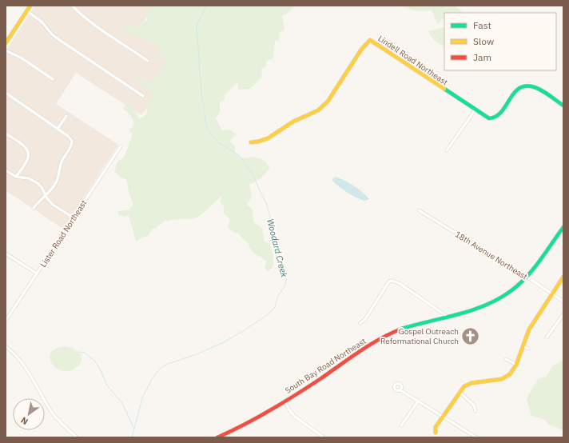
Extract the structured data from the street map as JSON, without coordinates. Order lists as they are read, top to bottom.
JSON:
{
  "streets": {
    "street": [
      "Lindell Road Northeast",
      "Lister Road Northeast",
      "18th Avenue Northeast",
      "South Bay Road Northeast"
    ]
  },
  "crossings": [
    ["18th Avenue Northeast", "South Bay Road Northeast"]
  ],
  "water": ["Woodard Creek"],
  "places": {
    "church": ["Gospel Outreach Reformational Church"]
  },
  "legend": ["Fast", "Slow", "Jam"],
  "north": "bottom left"
}
